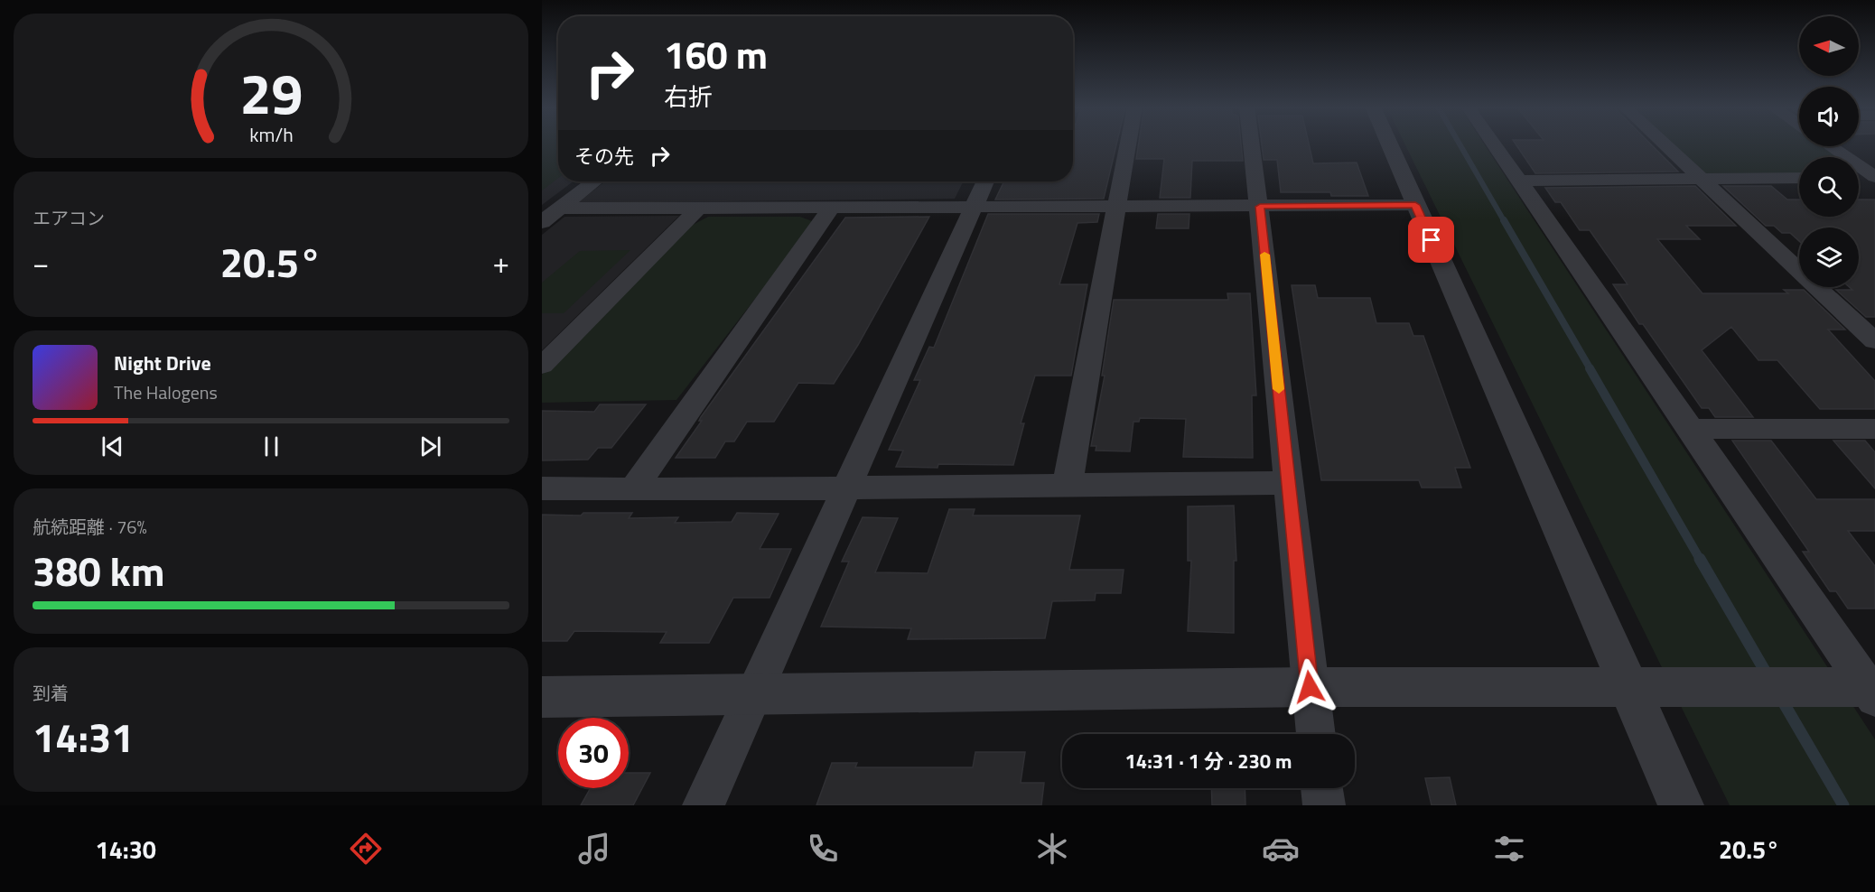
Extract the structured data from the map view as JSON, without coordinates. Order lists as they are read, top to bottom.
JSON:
{
  "north": "left",
  "page": {
    "turn": ["160 m", "右折"],
    "then": "その先",
    "tile": [
      "エアコン",
      ["航続距離 · 76%", "380 km"],
      ["到着", "14:31"]
    ],
    "heat": ["−", "20.5°", "+"],
    "song": ["Night Drive", "The Halogens"],
    "limit": "30",
    "trip": "14:31 · 1 分 · 230 m",
    "tabs": ["14:30", "20.5°"],
    "gauge": ["29", "km/h"]
  }
}
